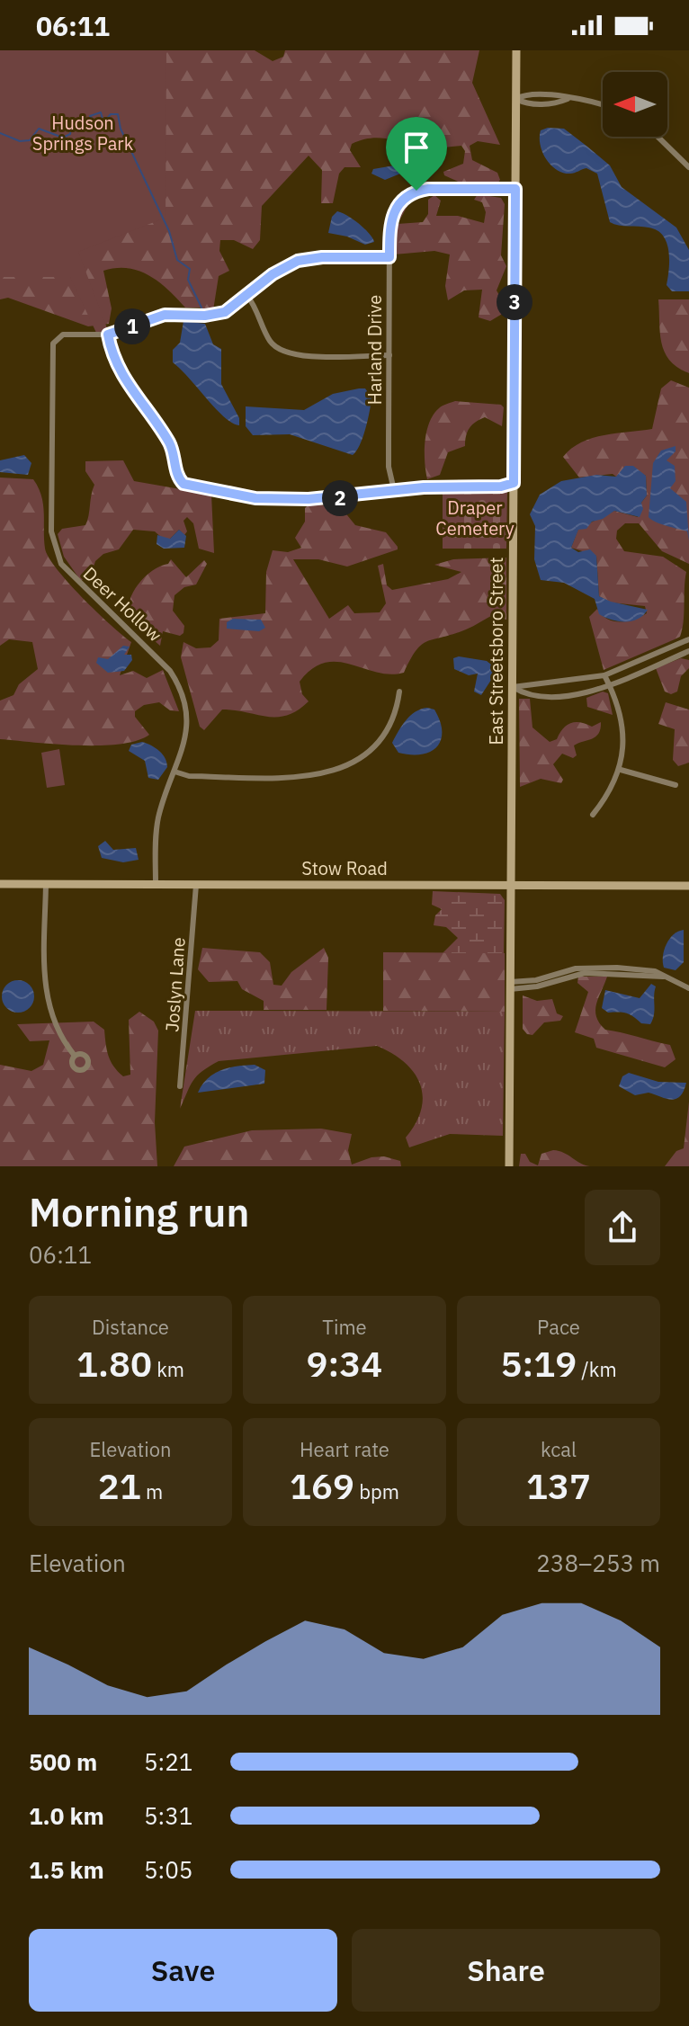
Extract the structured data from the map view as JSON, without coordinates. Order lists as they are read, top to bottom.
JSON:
{
  "streets": {
    "main road": ["East Streetsboro Street", "Stow Road"],
    "street": ["Harland Drive", "Deer Hollow", "Joslyn Lane"]
  },
  "crossings": [
    ["Harland Drive", "East Streetsboro Street"],
    ["Deer Hollow", "Stow Road"],
    ["East Streetsboro Street", "Stow Road"],
    ["Stow Road", "Joslyn Lane"]
  ],
  "parks": ["Hudson Springs Park", "Draper Cemetery"],
  "north": "left",
  "page": {
    "status": "06:11",
    "pins": ["3", "1", "2"],
    "heading": ["Morning run", "06:11"],
    "stats": [
      ["Distance", "1.80 km"],
      ["Time", "9:34"],
      ["Pace", "5:19 /km"],
      ["Elevation", "21 m"],
      ["Heart rate", "169 bpm"],
      ["kcal", "137"]
    ],
    "chart": ["Elevation", "238–253 m"],
    "list": [
      {
        "name": "500 m",
        "note": "5:21"
      },
      {
        "name": "1.0 km",
        "note": "5:31"
      },
      {
        "name": "1.5 km",
        "note": "5:05"
      }
    ],
    "buttons": ["Save", "Share"]
  }
}
